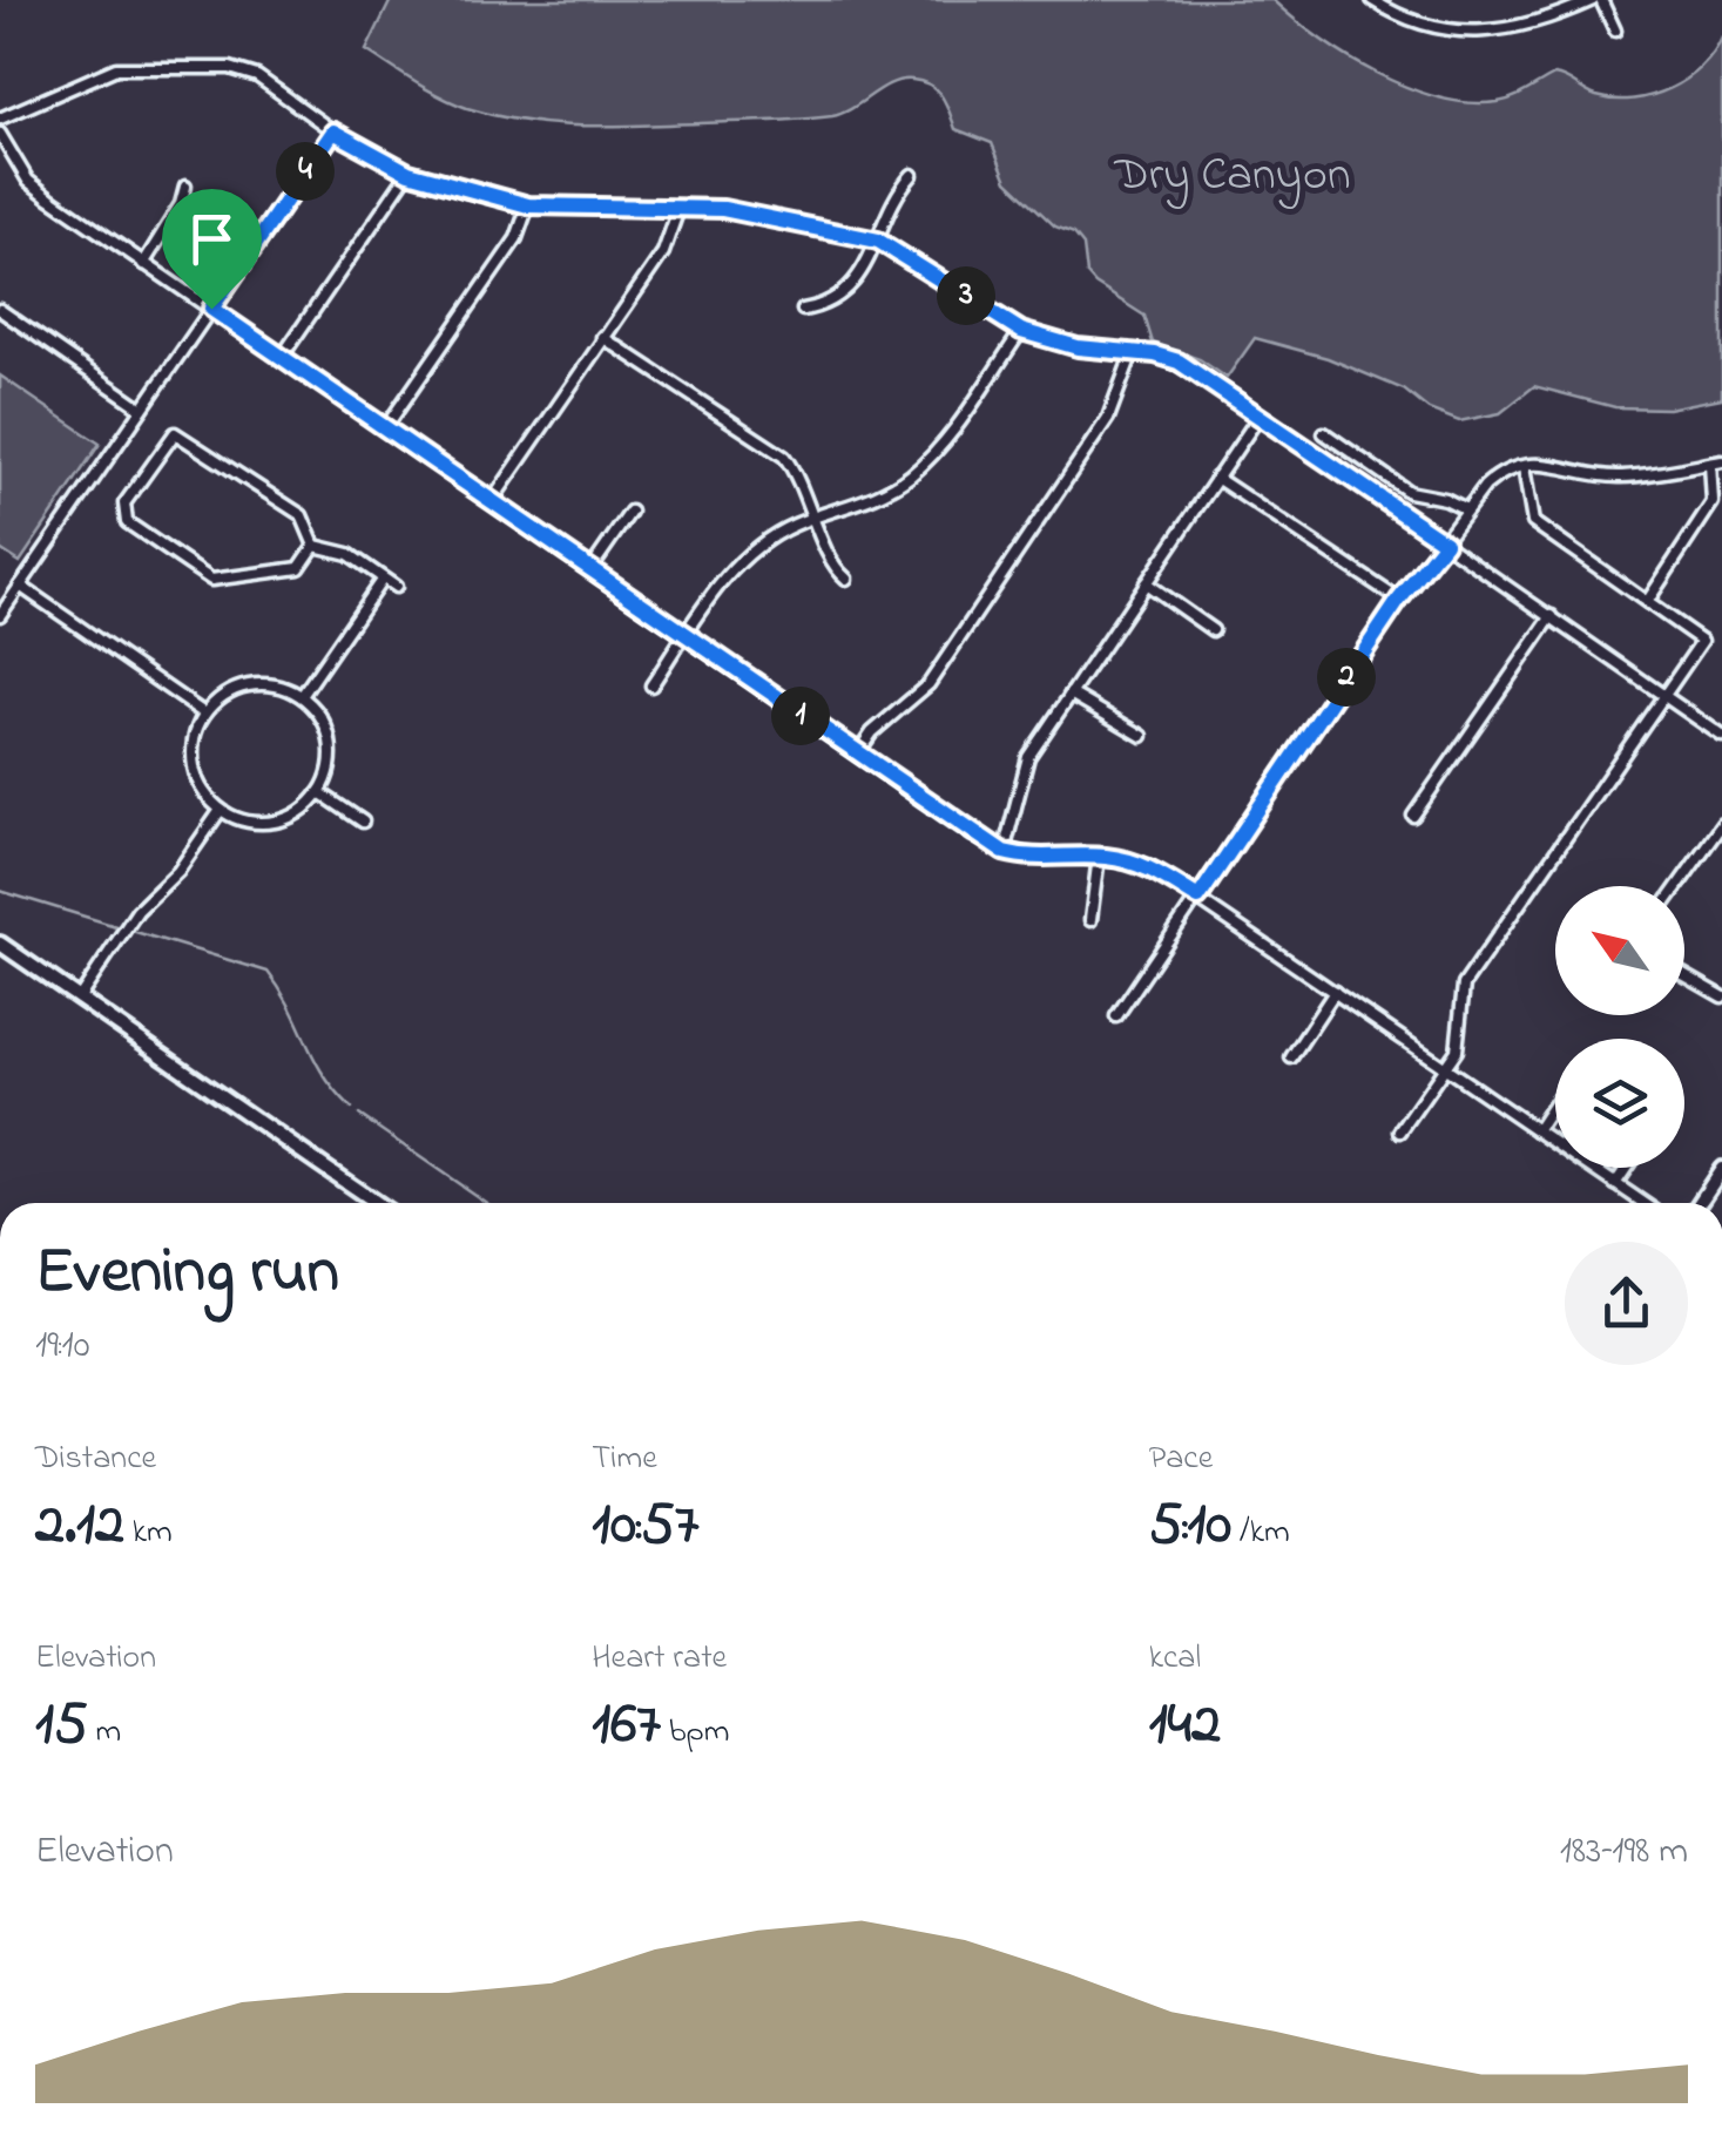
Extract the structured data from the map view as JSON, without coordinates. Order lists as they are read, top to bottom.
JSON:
{
  "parks": ["Dry Canyon"],
  "north": "top left",
  "page": {
    "pins": [
      "4",
      "3",
      "2",
      "1"
    ],
    "heading": ["Evening run", "19:10"],
    "stats": [
      ["Distance", "2.12 km"],
      ["Time", "10:57"],
      ["Pace", "5:10 /km"],
      ["Elevation", "15 m"],
      ["Heart rate", "167 bpm"],
      ["kcal", "142"]
    ],
    "chart": ["Elevation", "183–198 m"]
  }
}
